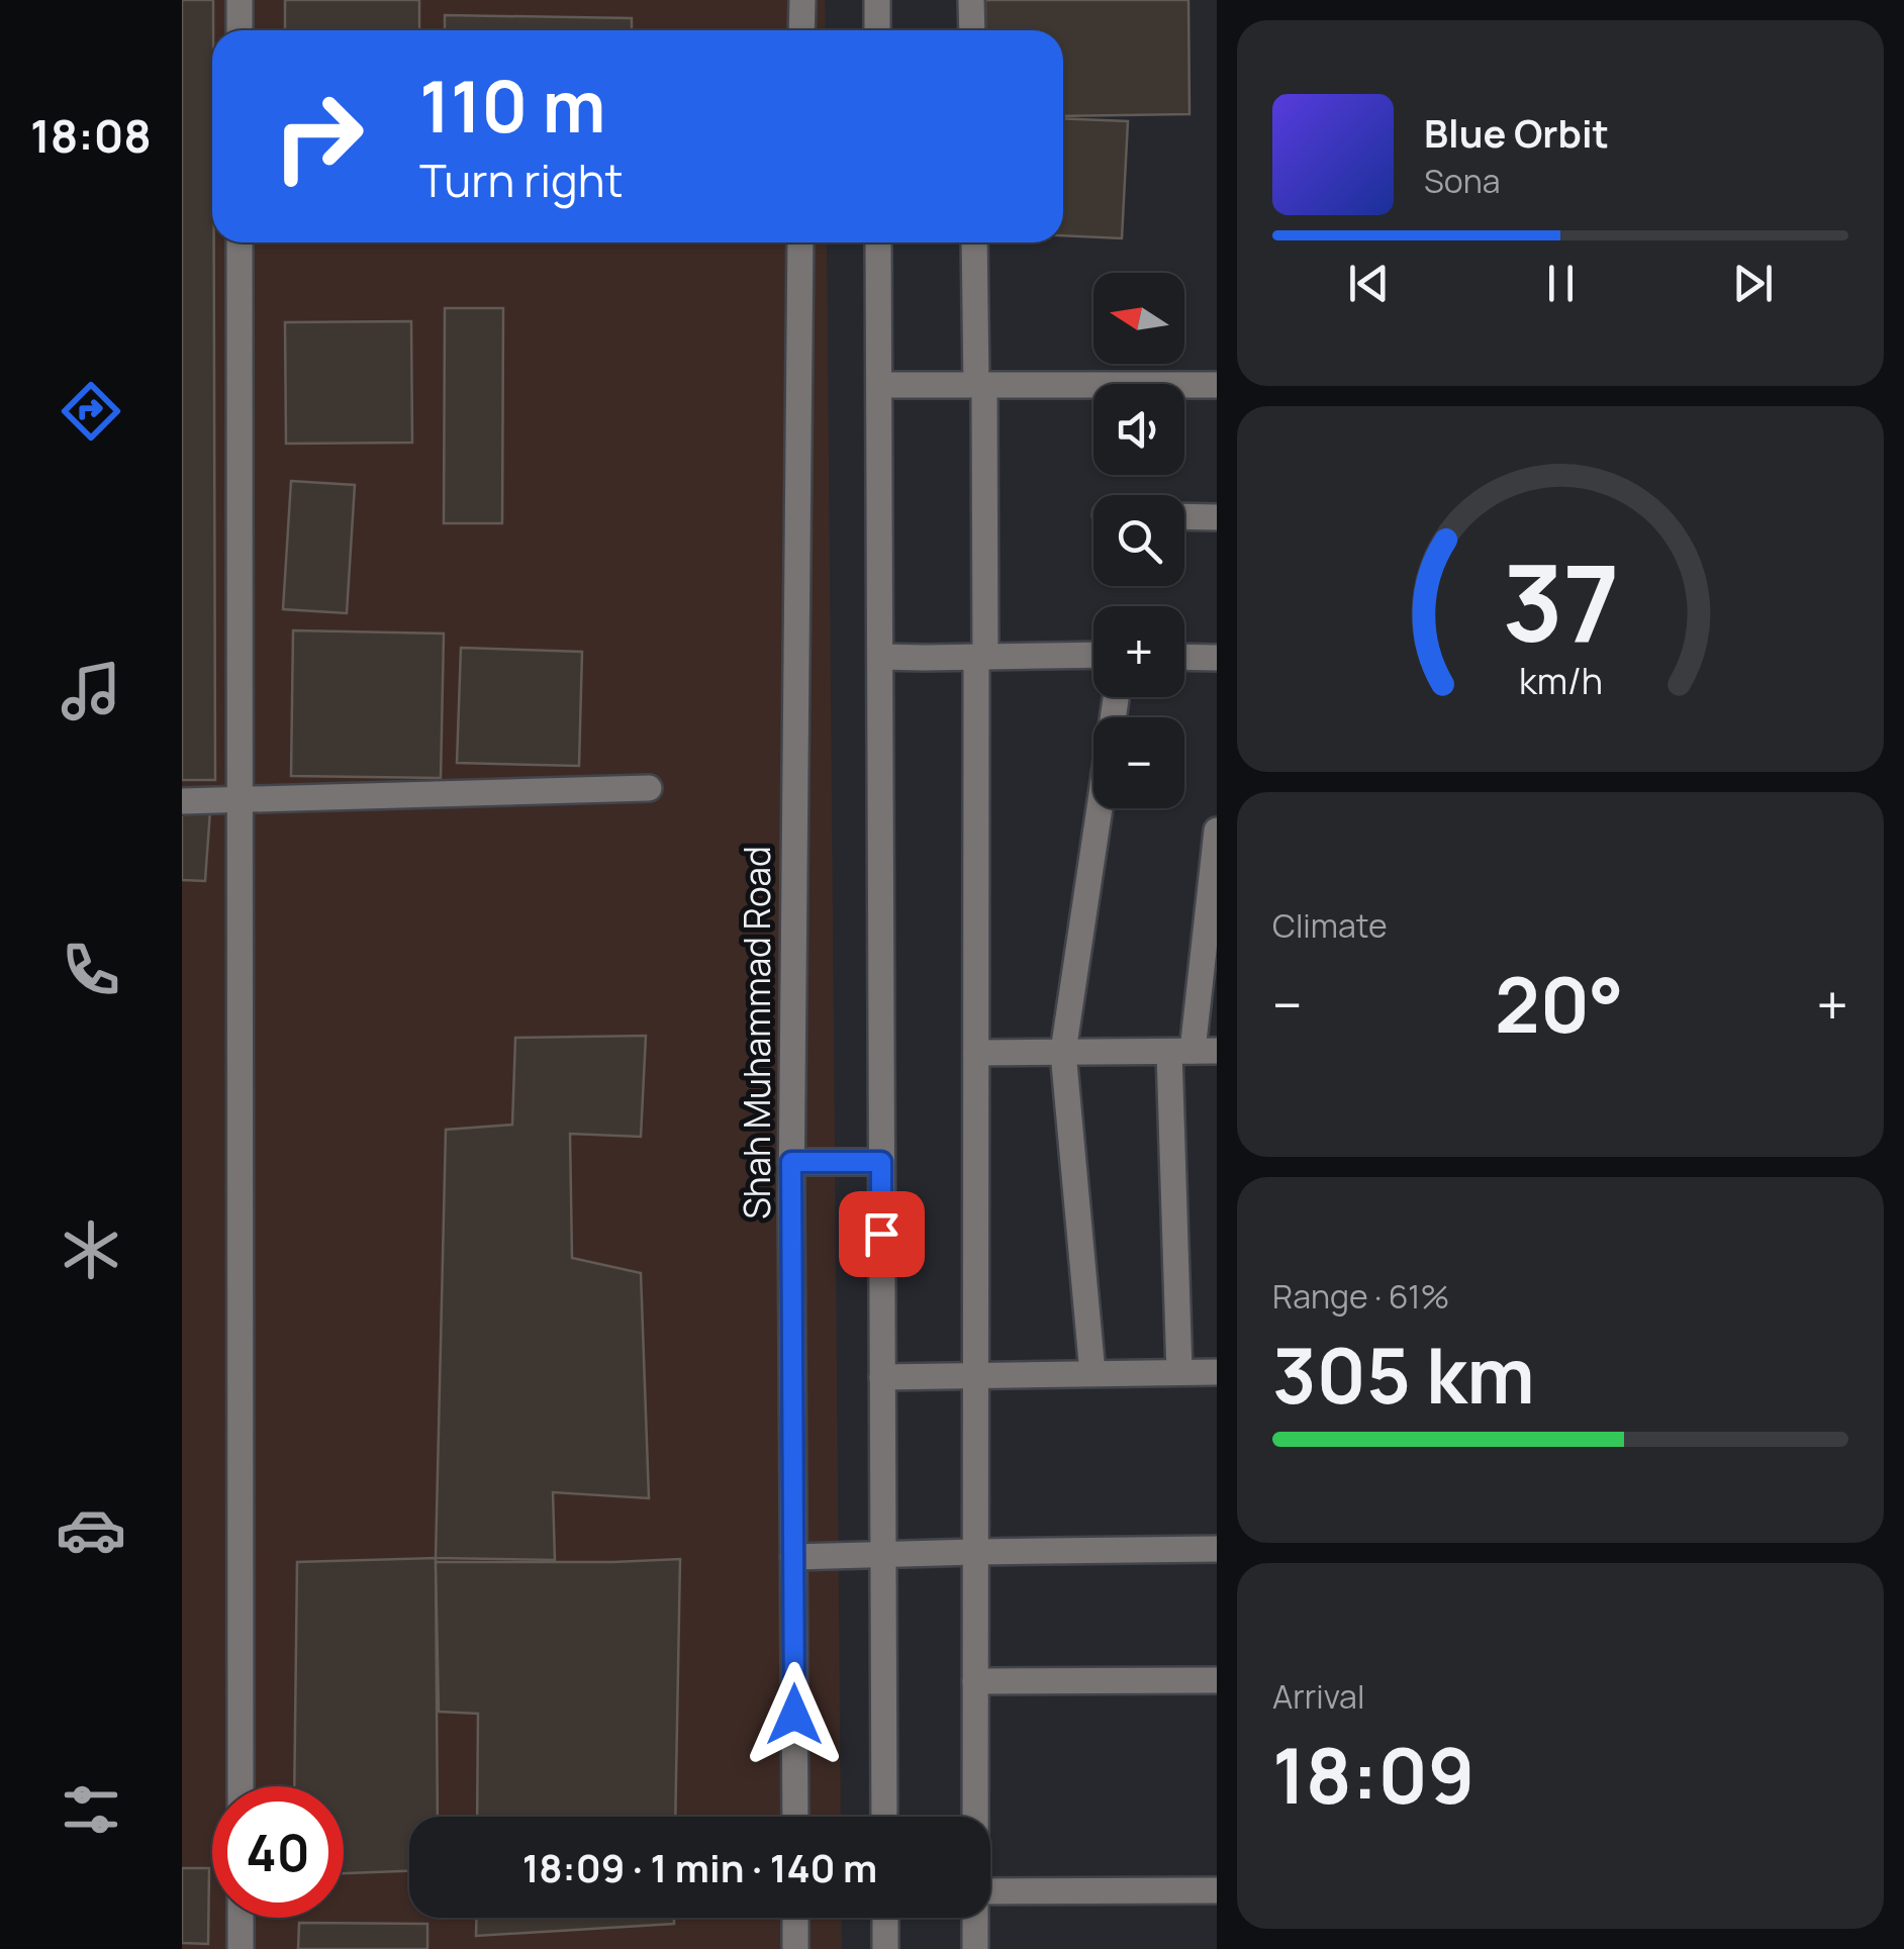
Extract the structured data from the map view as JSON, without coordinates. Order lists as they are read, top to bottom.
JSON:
{
  "streets": {
    "street": ["Shah Muhammad Road"]
  },
  "north": "left",
  "page": {
    "tabs": "18:08",
    "turn": ["110 m", "Turn right"],
    "song": ["Blue Orbit", "Sona"],
    "map_buttons": ["+", "−"],
    "tile": [
      "Climate",
      ["Range · 61%", "305 km"],
      ["Arrival", "18:09"]
    ],
    "heat": ["−", "20°", "+"],
    "limit": "40",
    "trip": "18:09 · 1 min · 140 m",
    "gauge": ["37", "km/h"]
  }
}
